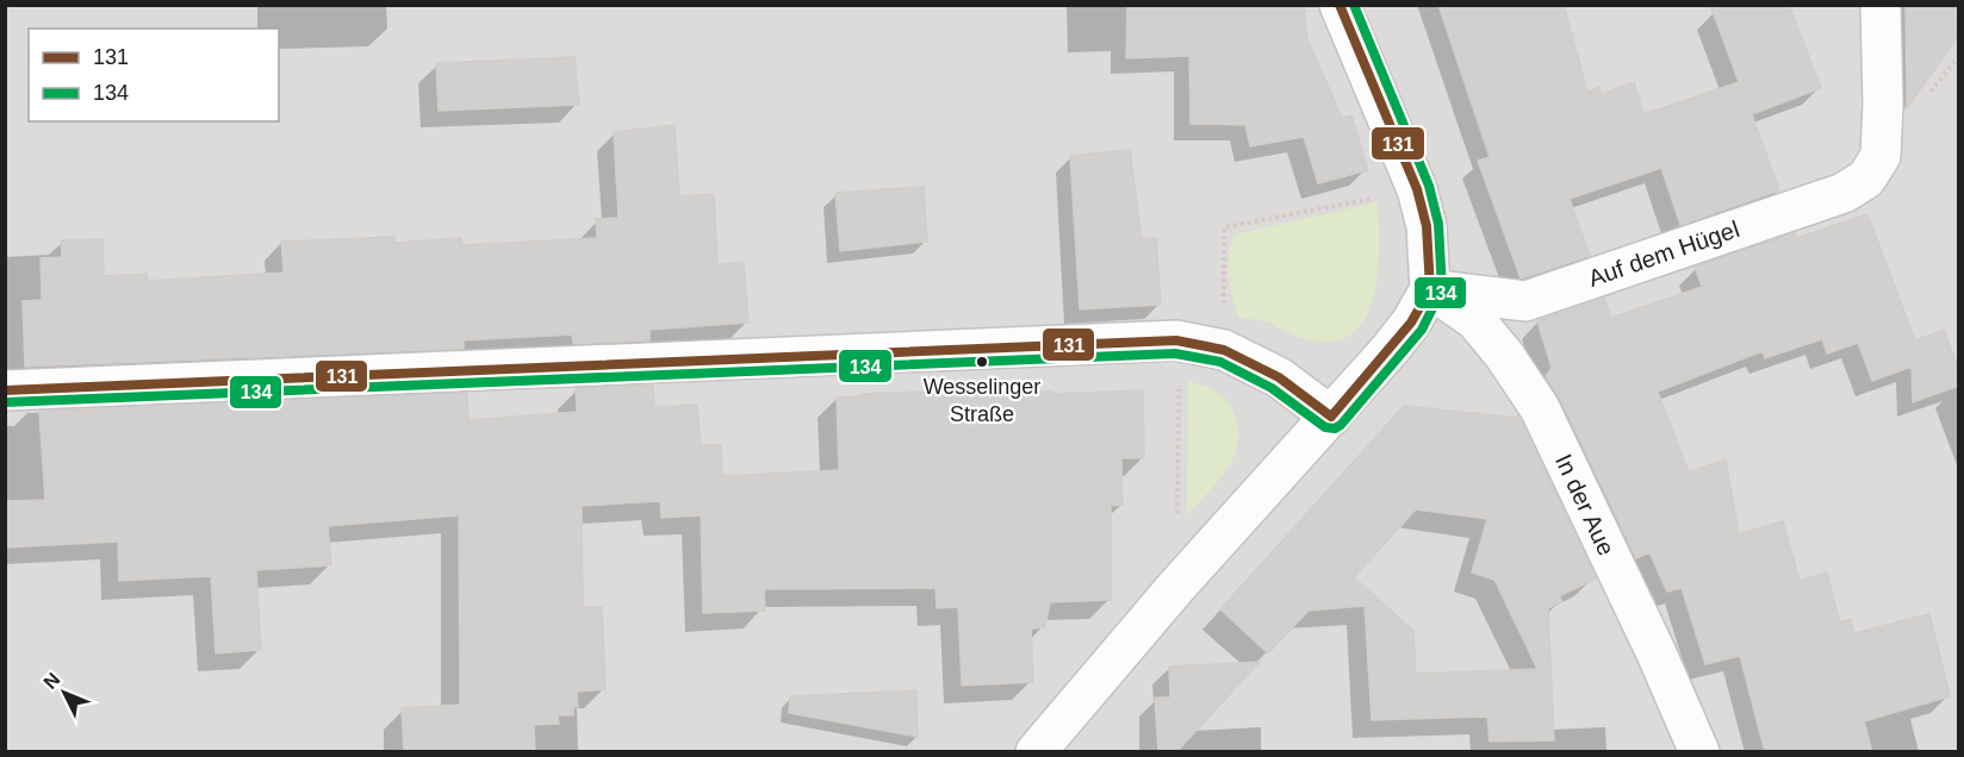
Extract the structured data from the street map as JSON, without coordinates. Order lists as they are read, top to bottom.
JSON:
{
  "streets": {
    "street": ["Auf dem Hügel", "In der Aue"]
  },
  "crossings": [
    ["Auf dem Hügel", "In der Aue"]
  ],
  "places": ["Wesselinger Straße"],
  "lines": ["transit line 131", "transit line 134"],
  "legend": ["131", "134"],
  "north": "top left"
}
